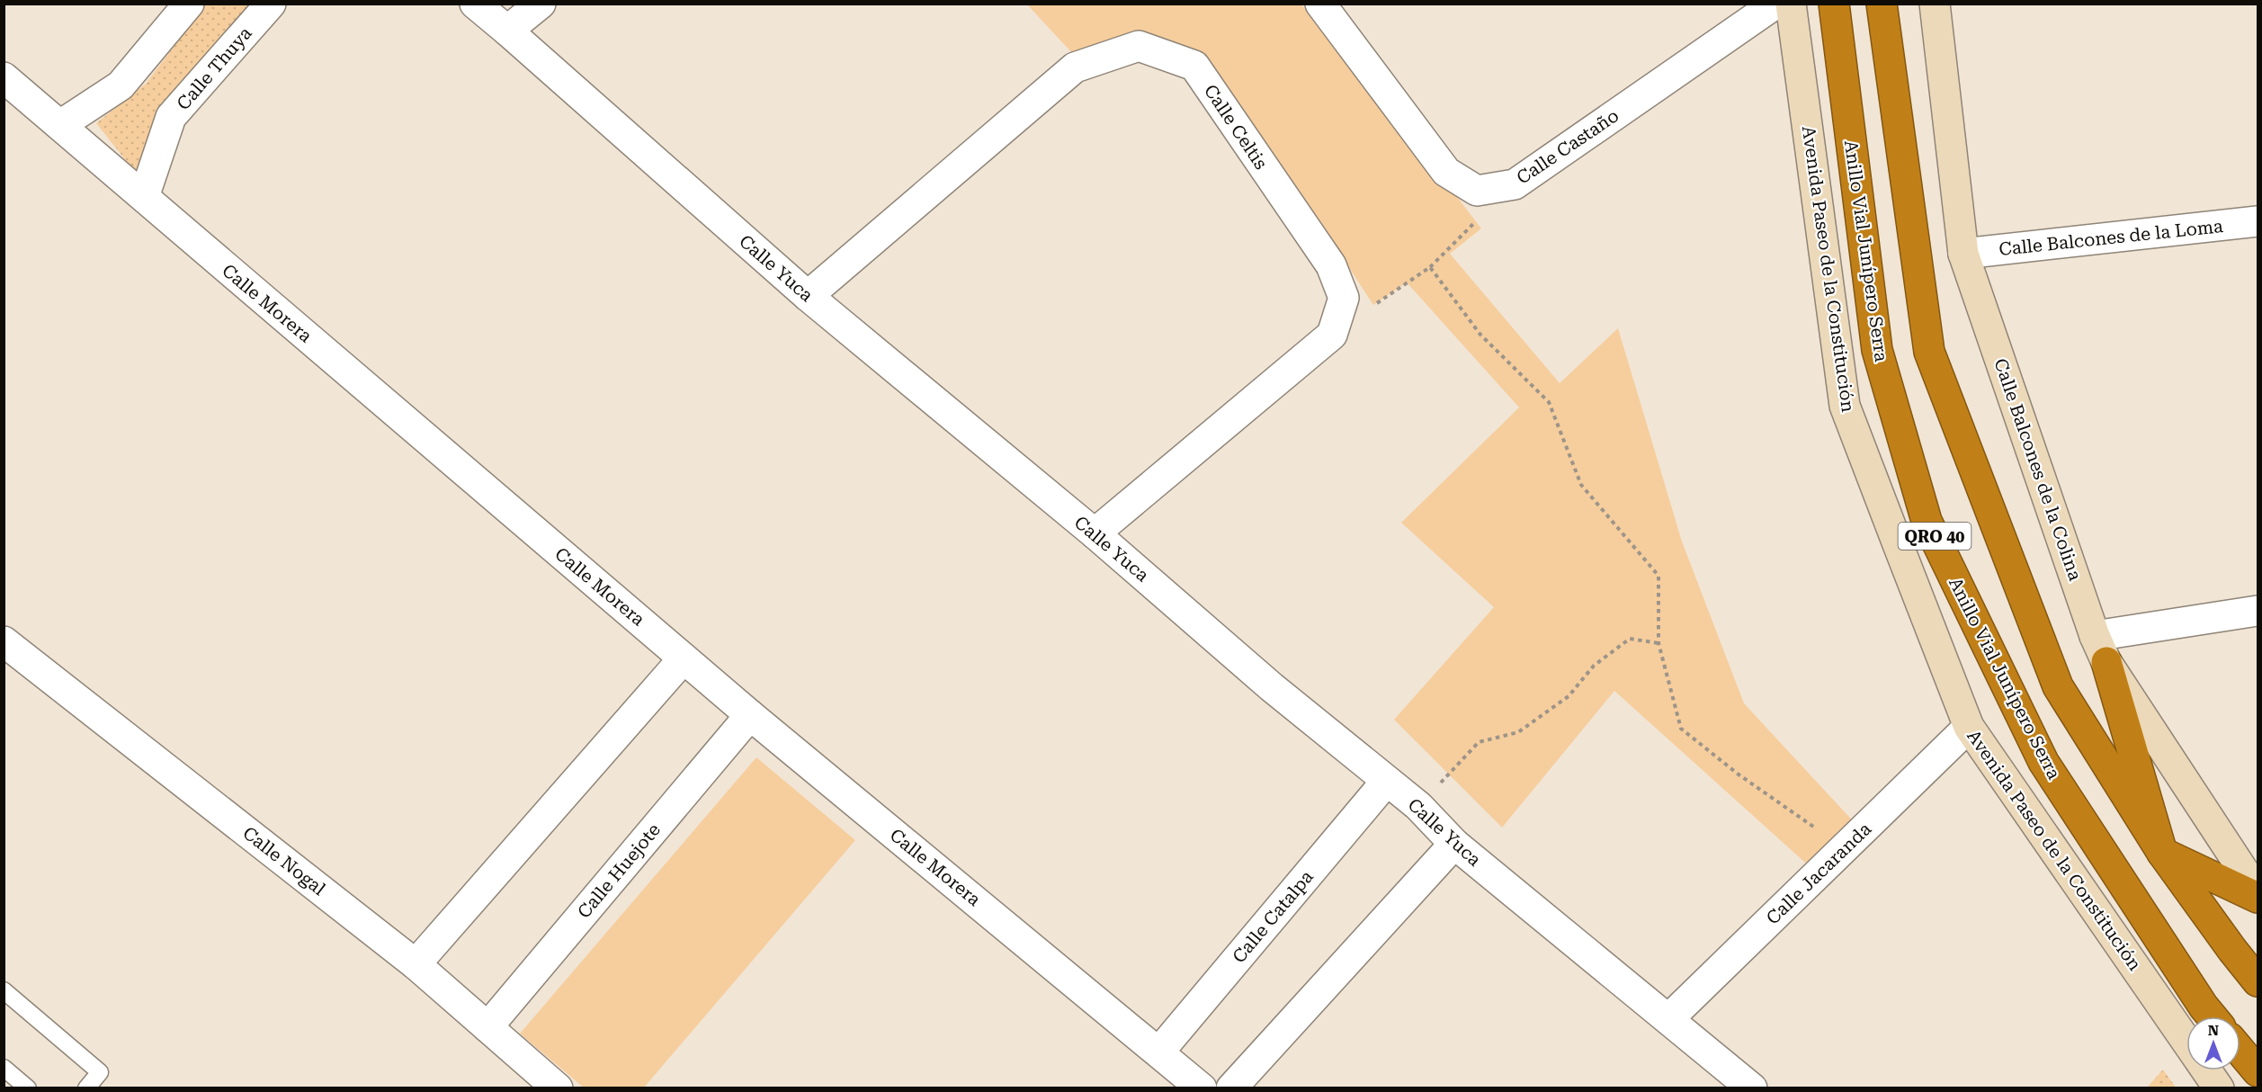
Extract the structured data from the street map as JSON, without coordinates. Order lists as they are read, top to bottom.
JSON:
{
  "streets": {
    "highway": ["Anillo Vial Junípero Serra", "QRO 40"],
    "street": [
      "Calle Thuya",
      "Calle Celtis",
      "Calle Castaño",
      "Calle Balcones de la Loma",
      "Calle Yuca",
      "Avenida Paseo de la Constitución",
      "Calle Morera",
      "Calle Balcones de la Colina",
      "Calle Nogal",
      "Calle Huejote",
      "Calle Jacaranda",
      "Calle Catalpa"
    ]
  },
  "crossings": [
    ["Calle Thuya", "Calle Morera"],
    ["Calle Celtis", "Calle Yuca"],
    ["Calle Balcones de la Loma", "Calle Balcones de la Colina"],
    ["Calle Yuca", "Calle Jacaranda"],
    ["Calle Yuca", "Calle Catalpa"],
    ["Avenida Paseo de la Constitución", "Calle Jacaranda"],
    ["Calle Morera", "Calle Huejote"],
    ["Calle Morera", "Calle Catalpa"],
    ["Calle Nogal", "Calle Huejote"]
  ],
  "north": "top"
}
